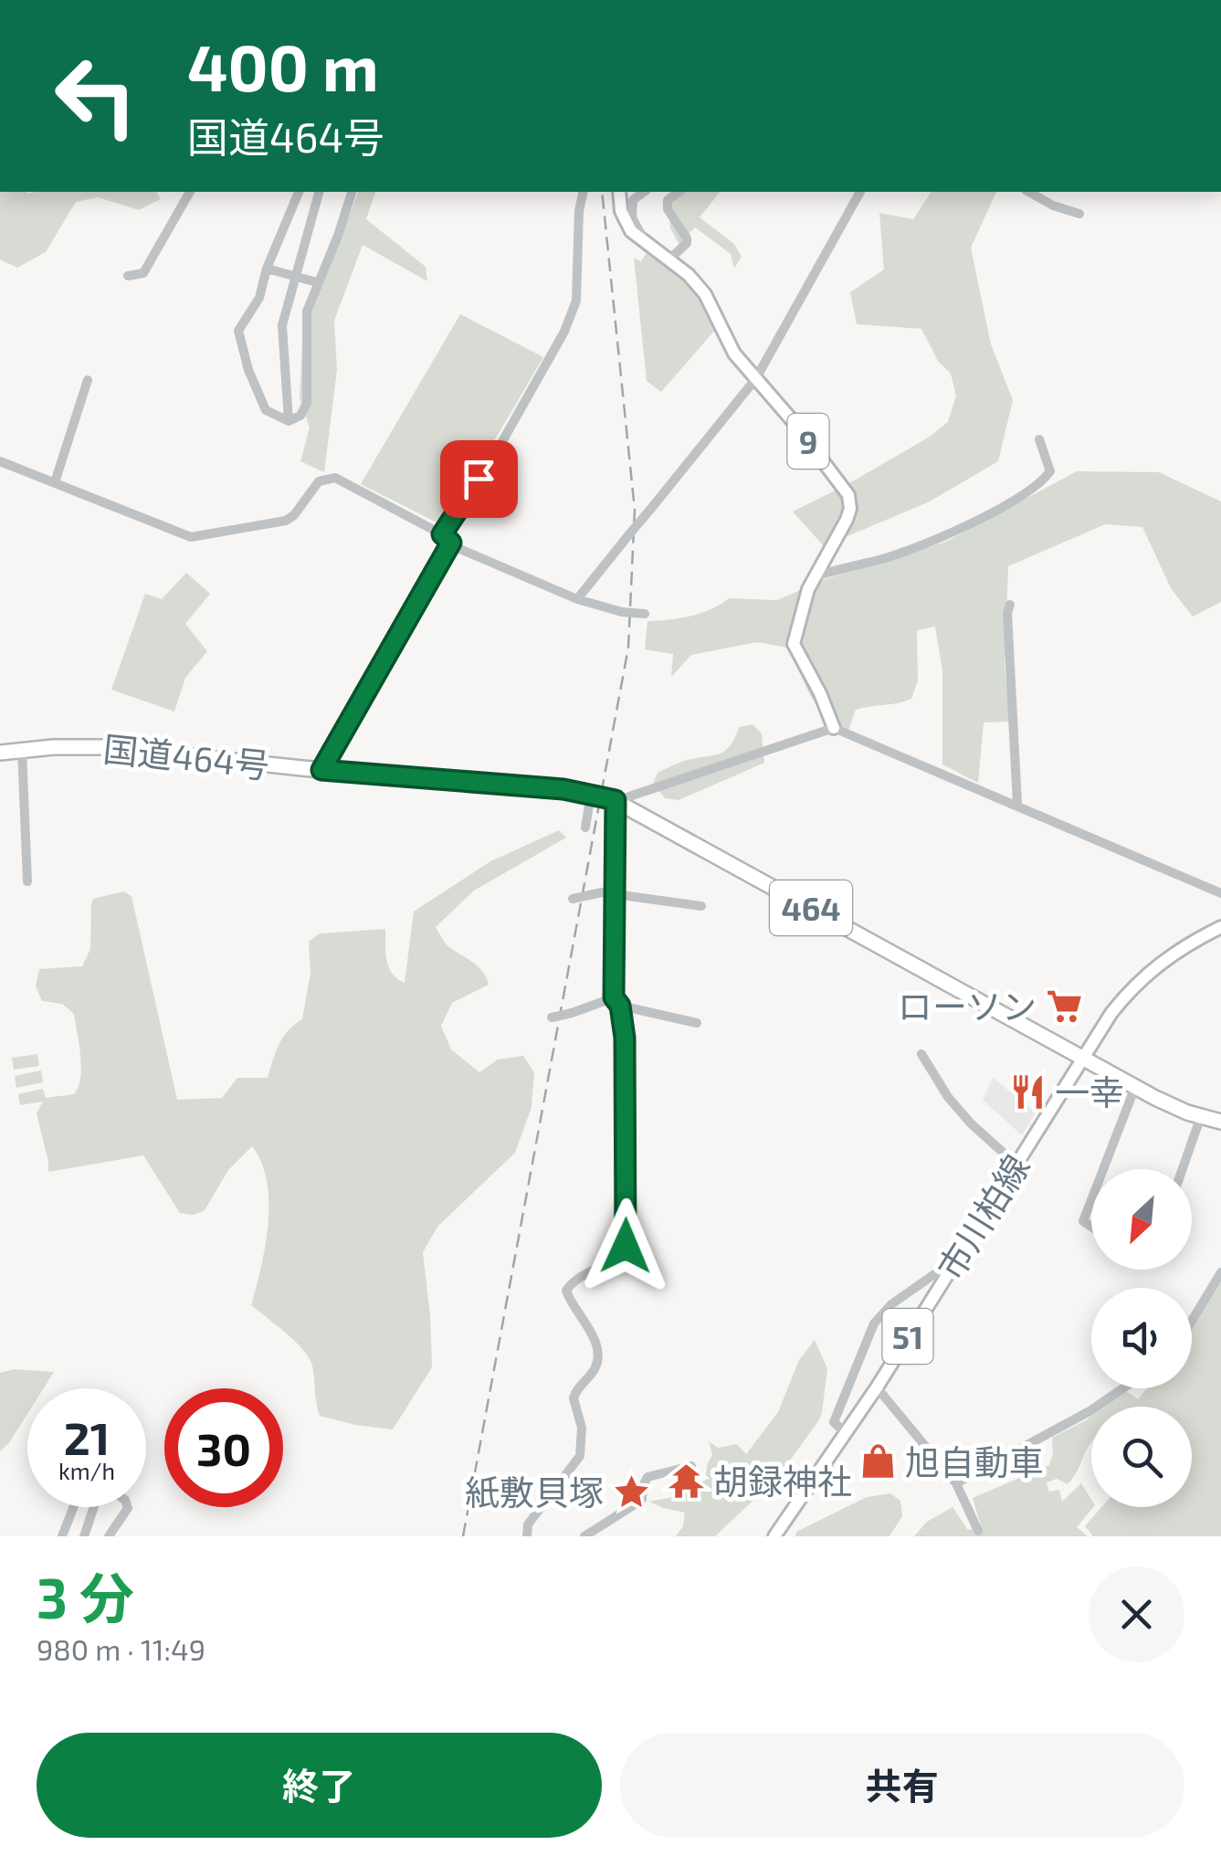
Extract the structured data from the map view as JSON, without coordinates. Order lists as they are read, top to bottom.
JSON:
{
  "streets": {
    "highway": ["国道464号", "464"],
    "main road": ["9", "市川柏線", "51"]
  },
  "crossings": [
    ["国道464号", "464"],
    ["464", "市川柏線"]
  ],
  "places": {
    "supermarket": ["ローソン"],
    "restaurant": ["一幸"],
    "shop": ["旭自動車"],
    "temple": ["胡録神社"],
    "place": ["紙敷貝塚"]
  },
  "north": "bottom left",
  "page": {
    "turn": ["400 m", "国道464号"],
    "speed": "21 km/h",
    "limit": "30",
    "heading": ["3 分", "980 m · 11:49"],
    "buttons": ["終了", "共有"]
  }
}
